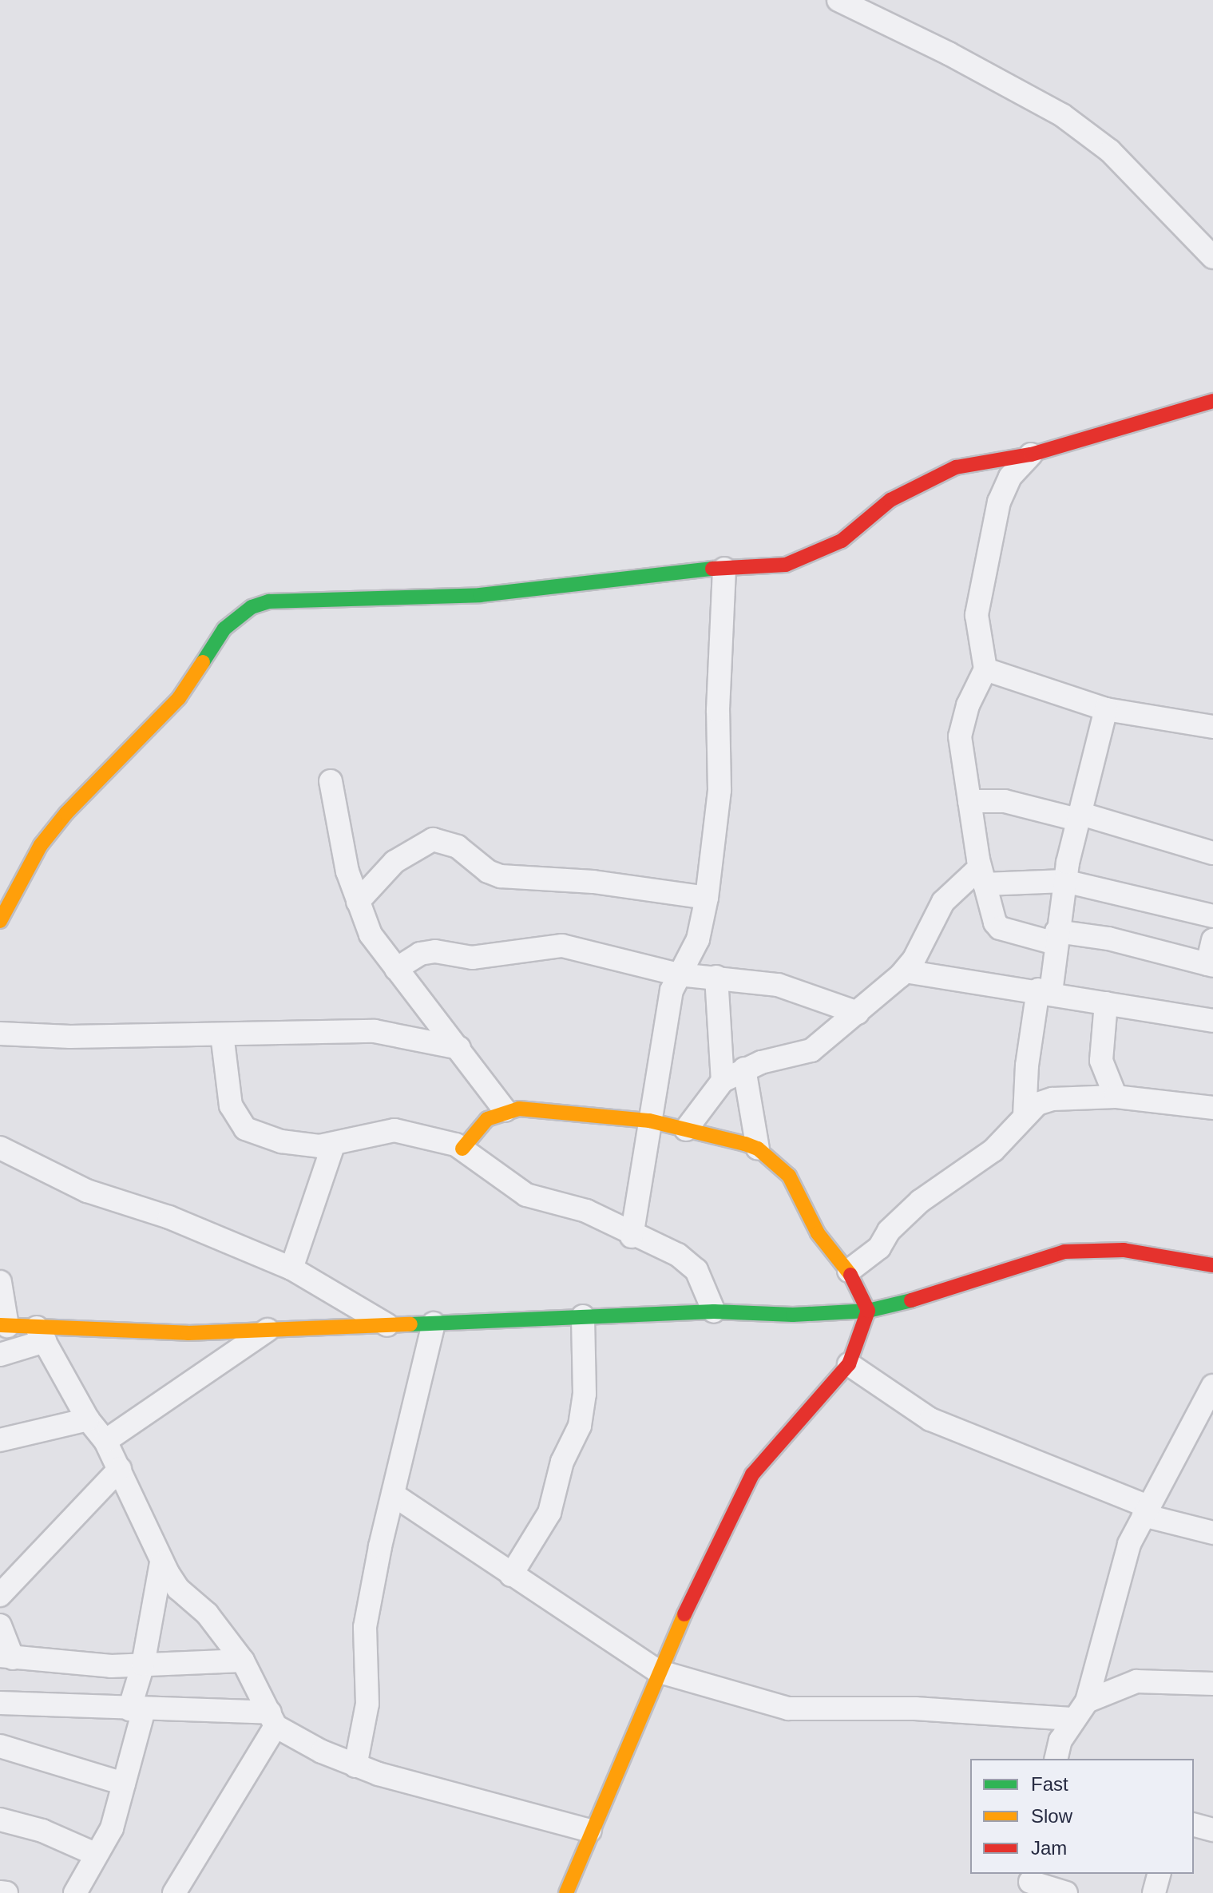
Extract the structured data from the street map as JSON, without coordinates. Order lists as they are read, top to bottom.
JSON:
{
  "legend": ["Fast", "Slow", "Jam"]
}
